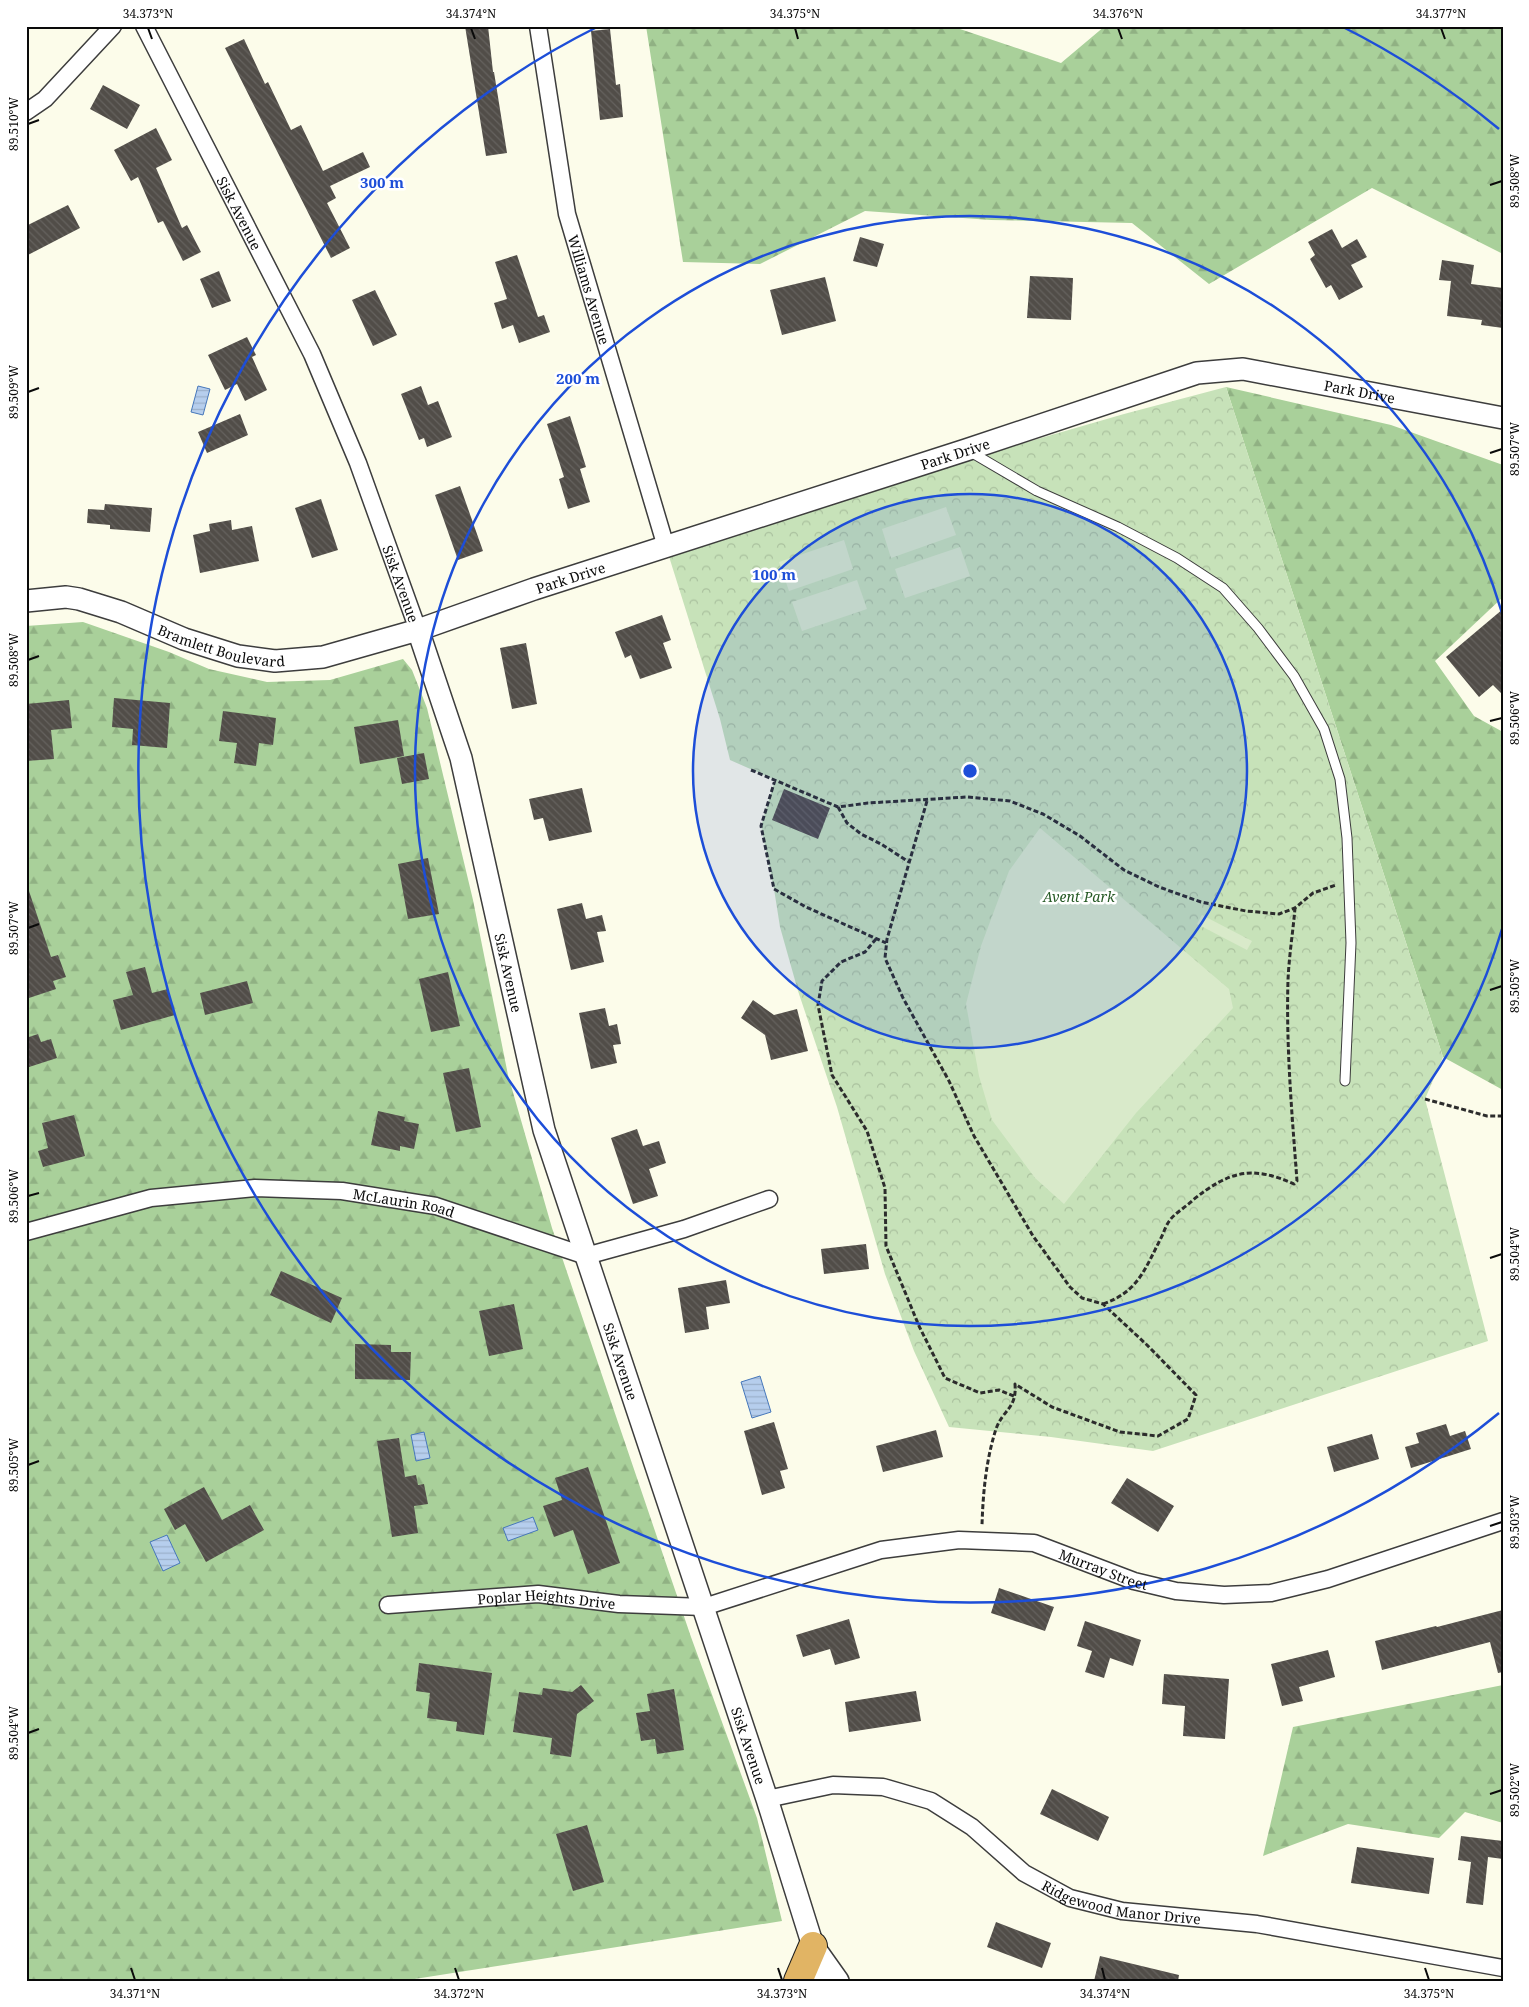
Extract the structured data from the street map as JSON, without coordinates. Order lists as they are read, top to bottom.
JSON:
{
  "streets": {
    "street": [
      "Sisk Avenue",
      "Williams Avenue",
      "Park Drive",
      "Bramlett Boulevard",
      "McLaurin Road",
      "Murray Street",
      "Poplar Heights Drive",
      "Ridgewood Manor Drive"
    ]
  },
  "crossings": [
    ["Sisk Avenue", "Park Drive"],
    ["Sisk Avenue", "Bramlett Boulevard"],
    ["Sisk Avenue", "McLaurin Road"],
    ["Sisk Avenue", "Murray Street"],
    ["Sisk Avenue", "Poplar Heights Drive"],
    ["Sisk Avenue", "Ridgewood Manor Drive"],
    ["Williams Avenue", "Park Drive"],
    ["Park Drive", "Bramlett Boulevard"],
    ["Murray Street", "Poplar Heights Drive"]
  ],
  "parks": ["Avent Park"],
  "coordinates": [
    "34.373°N",
    "34.374°N",
    "34.375°N",
    "34.376°N",
    "34.377°N",
    "89.510°W",
    "89.508°W",
    "89.509°W",
    "89.507°W",
    "89.506°W",
    "89.505°W",
    "89.504°W",
    "89.503°W",
    "89.502°W",
    "34.371°N",
    "34.372°N"
  ],
  "rings": ["300 m", "200 m", "100 m"]
}
